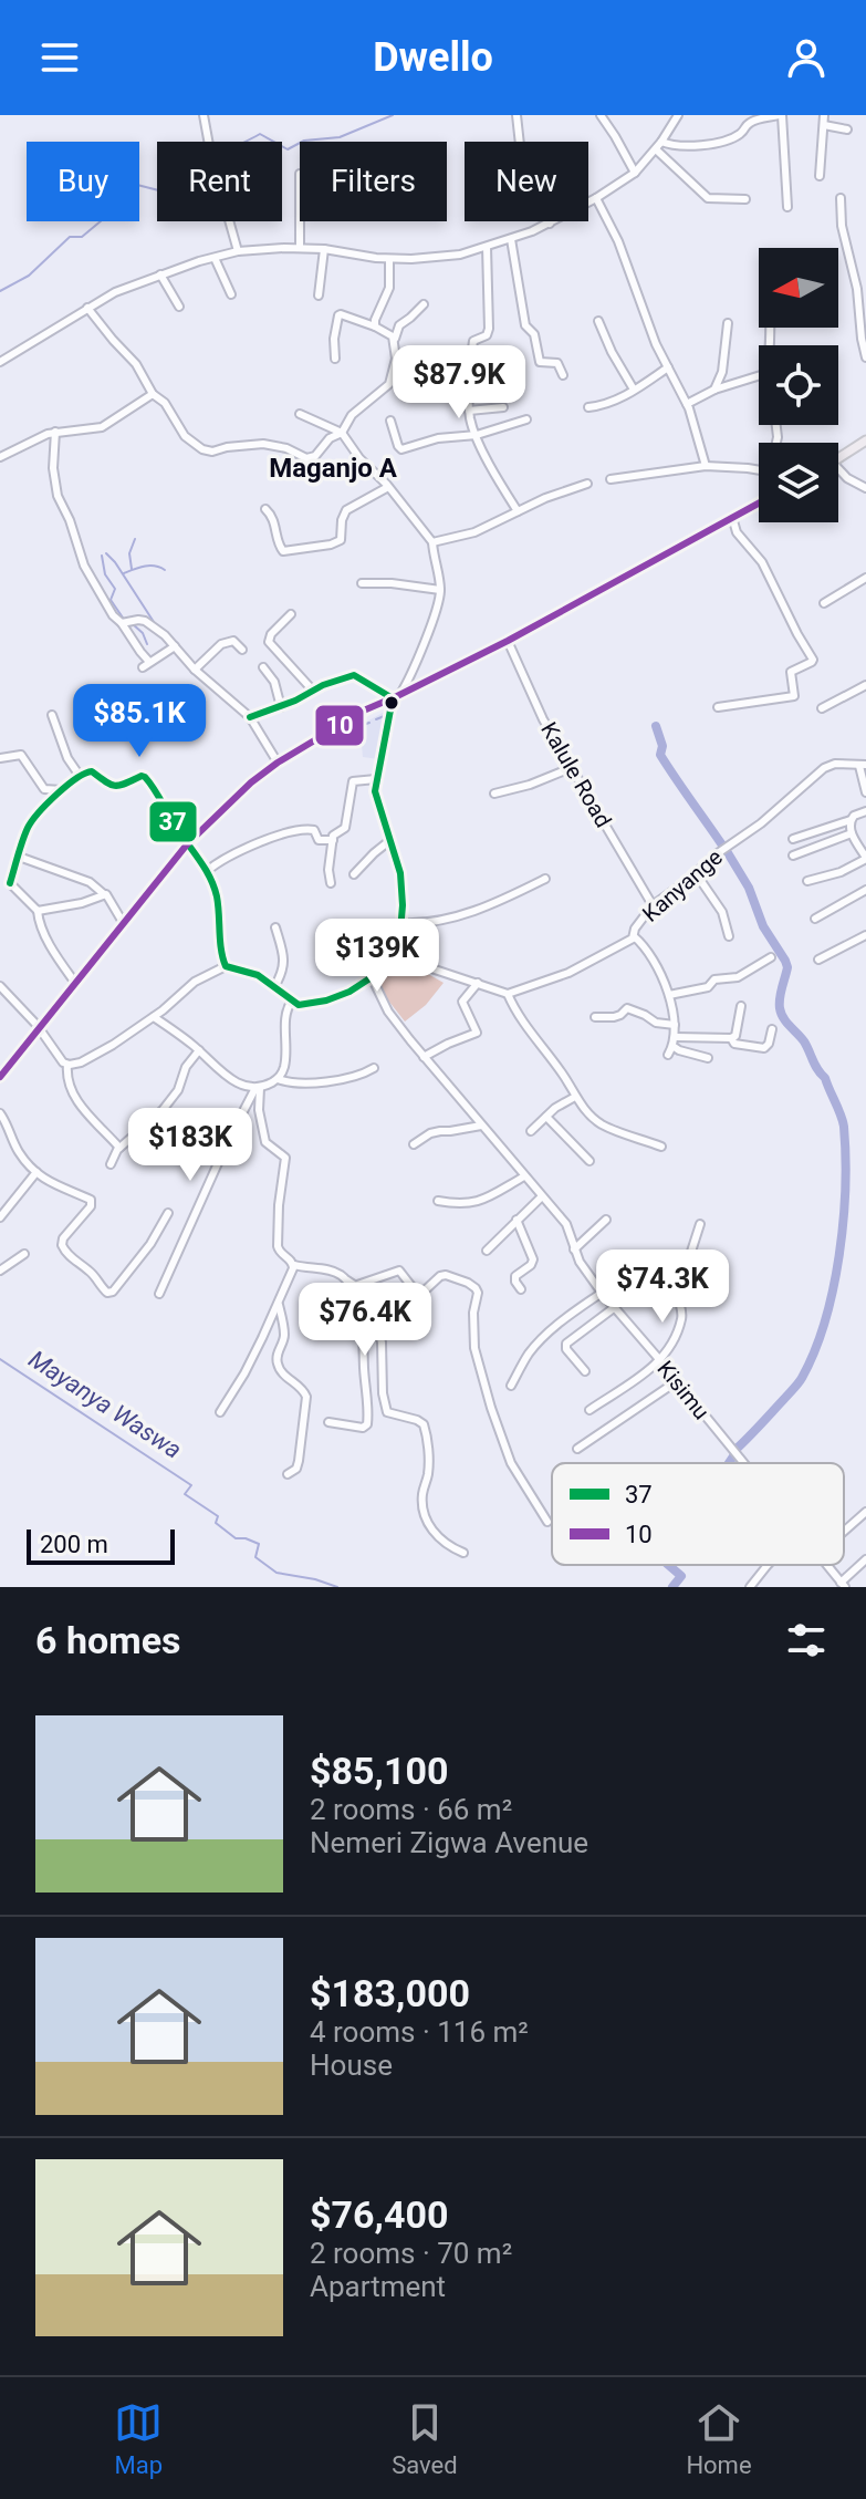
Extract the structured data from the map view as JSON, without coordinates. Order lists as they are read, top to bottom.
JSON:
{
  "streets": {
    "street": ["Kalule Road", "Kanyange", "Kisimu"]
  },
  "crossings": [
    ["Kalule Road", "Kanyange"]
  ],
  "districts": ["Maganjo A"],
  "water": ["Mayanya Waswa"],
  "lines": ["transit line 10", "transit line 37"],
  "legend": ["37", "10"],
  "scale_bar": "200 m",
  "north": "left",
  "page": {
    "header": "Dwello",
    "chip": [
      "Buy",
      "Rent",
      "Filters",
      "New"
    ],
    "price": [
      "$87.9K",
      "$85.1K",
      "$139K",
      "$183K",
      "$74.3K",
      "$76.4K"
    ],
    "scale": "200 m",
    "heading": "6 homes",
    "list": [
      {
        "name": "$85,100",
        "note": "2 rooms · 66 m² · Nemeri Zigwa Avenue"
      },
      {
        "name": "$183,000",
        "note": "4 rooms · 116 m² · House"
      },
      {
        "name": "$76,400",
        "note": "2 rooms · 70 m² · Apartment"
      }
    ],
    "tabs": ["Map", "Saved", "Home"]
  }
}
